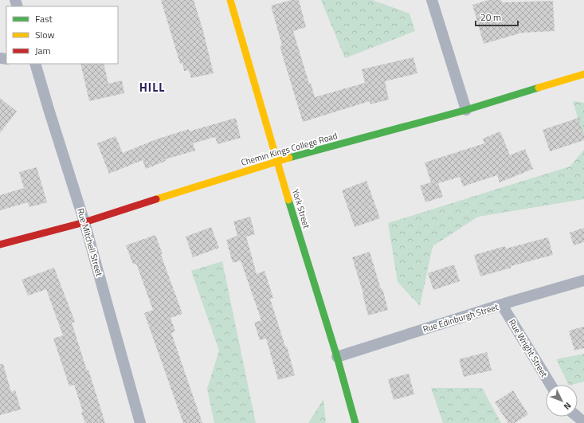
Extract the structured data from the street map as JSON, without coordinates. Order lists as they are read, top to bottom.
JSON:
{
  "streets": {
    "street": [
      "Chemin Kings College Road",
      "York Street",
      "Rue Mitchell Street",
      "Rue Edinburgh Street",
      "Rue Wright Street"
    ]
  },
  "crossings": [
    ["Chemin Kings College Road", "York Street"],
    ["Chemin Kings College Road", "Rue Mitchell Street"],
    ["York Street", "Rue Edinburgh Street"],
    ["Rue Edinburgh Street", "Rue Wright Street"]
  ],
  "districts": ["HILL"],
  "legend": ["Fast", "Slow", "Jam"],
  "scale_bar": "20 m",
  "north": "bottom right"
}
